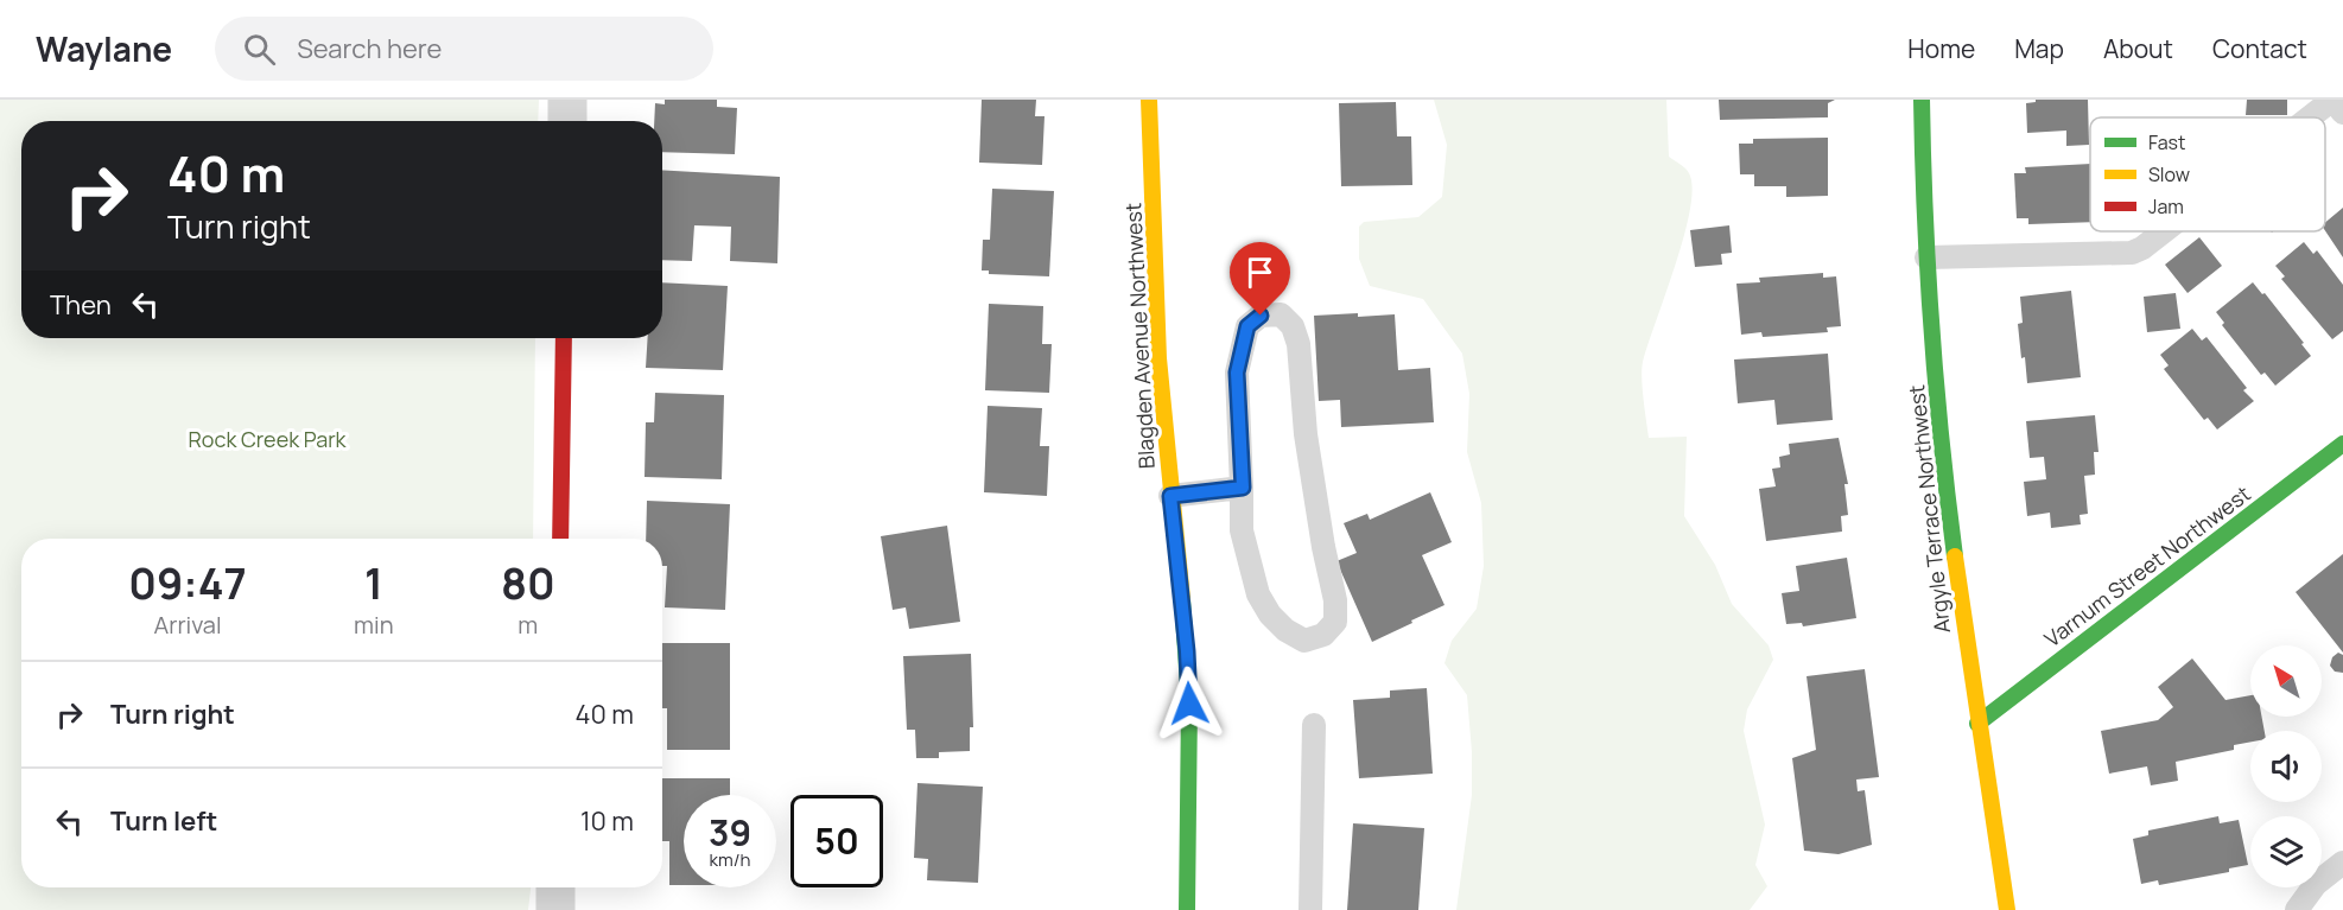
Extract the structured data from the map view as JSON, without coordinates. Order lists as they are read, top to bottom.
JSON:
{
  "streets": {
    "street": ["Blagden Avenue Northwest", "Argyle Terrace Northwest", "Varnum Street Northwest"]
  },
  "crossings": [
    ["Argyle Terrace Northwest", "Varnum Street Northwest"]
  ],
  "parks": ["Rock Creek Park"],
  "legend": ["Fast", "Slow", "Jam"],
  "north": "top left",
  "page": {
    "header": "Waylane",
    "search": "Search here",
    "nav": [
      "Home",
      "Map",
      "About",
      "Contact"
    ],
    "turn": ["40 m", "Turn right"],
    "then": "Then",
    "eta": [
      "09:47",
      "Arrival",
      "1",
      "min",
      "80",
      "m"
    ],
    "list": [
      {
        "name": "Turn right",
        "value": "40 m"
      },
      {
        "name": "Turn left",
        "value": "10 m"
      }
    ],
    "speed": "39 km/h",
    "limit": "50"
  }
}
